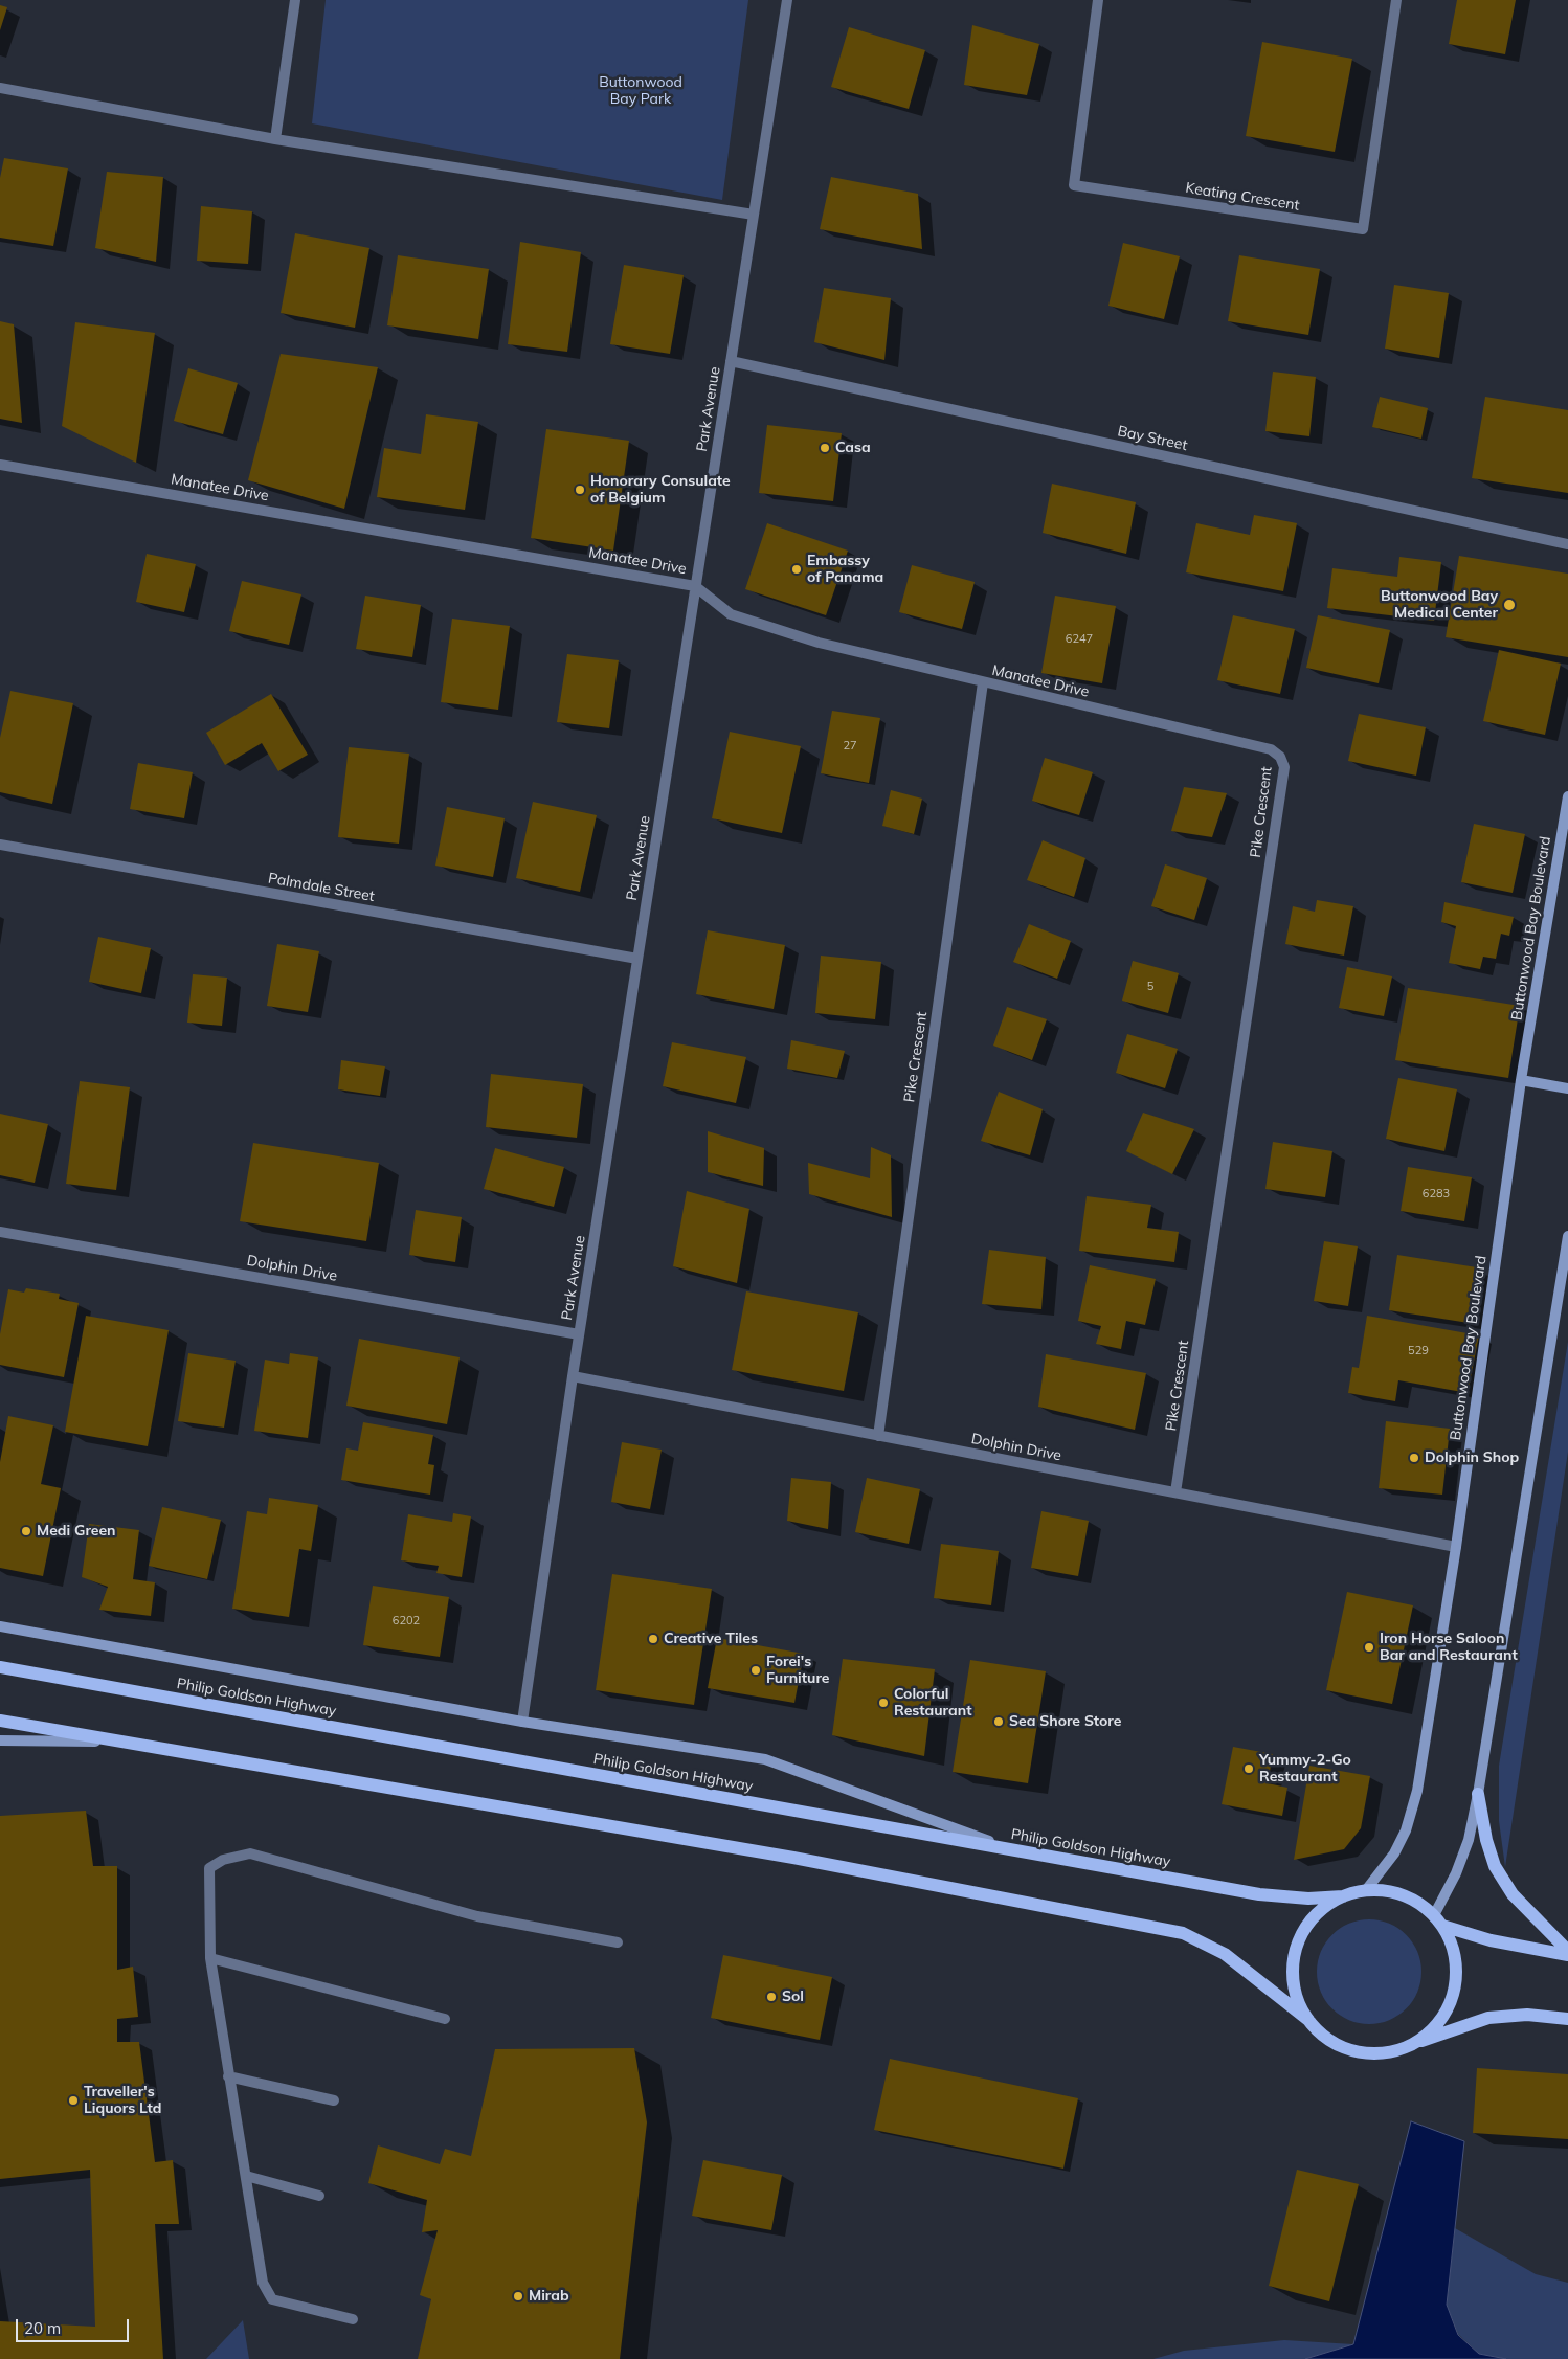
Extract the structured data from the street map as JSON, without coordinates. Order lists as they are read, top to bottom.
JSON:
{
  "streets": {
    "main road": ["Philip Goldson Highway"],
    "street": [
      "Keating Crescent",
      "Park Avenue",
      "Bay Street",
      "Manatee Drive",
      "Pike Crescent",
      "Palmdale Street",
      "Buttonwood Bay Boulevard",
      "Dolphin Drive"
    ]
  },
  "crossings": [
    ["Park Avenue", "Bay Street"],
    ["Park Avenue", "Manatee Drive"],
    ["Park Avenue", "Palmdale Street"],
    ["Park Avenue", "Dolphin Drive"],
    ["Manatee Drive", "Pike Crescent"],
    ["Pike Crescent", "Dolphin Drive"],
    ["Buttonwood Bay Boulevard", "Dolphin Drive"],
    ["Buttonwood Bay Boulevard", "Philip Goldson Highway"]
  ],
  "parks": ["Buttonwood Bay Park"],
  "places": [
    "Casa",
    "Honorary Consulate of Belgium",
    "Embassy of Panama",
    "Buttonwood Bay Medical Center",
    "Dolphin Shop",
    "Medi Green",
    "Creative Tiles",
    "Iron Horse Saloon Bar and Restaurant",
    "Forei's Furniture",
    "Colorful Restaurant",
    "Sea Shore Store",
    "Yummy-2-Go Restaurant",
    "Sol",
    "Traveller's Liquors Ltd",
    "Mirab"
  ],
  "house_numbers": [
    "6247",
    "27",
    "5",
    "6283",
    "529",
    "6202"
  ],
  "scale_bar": "20 m"
}
